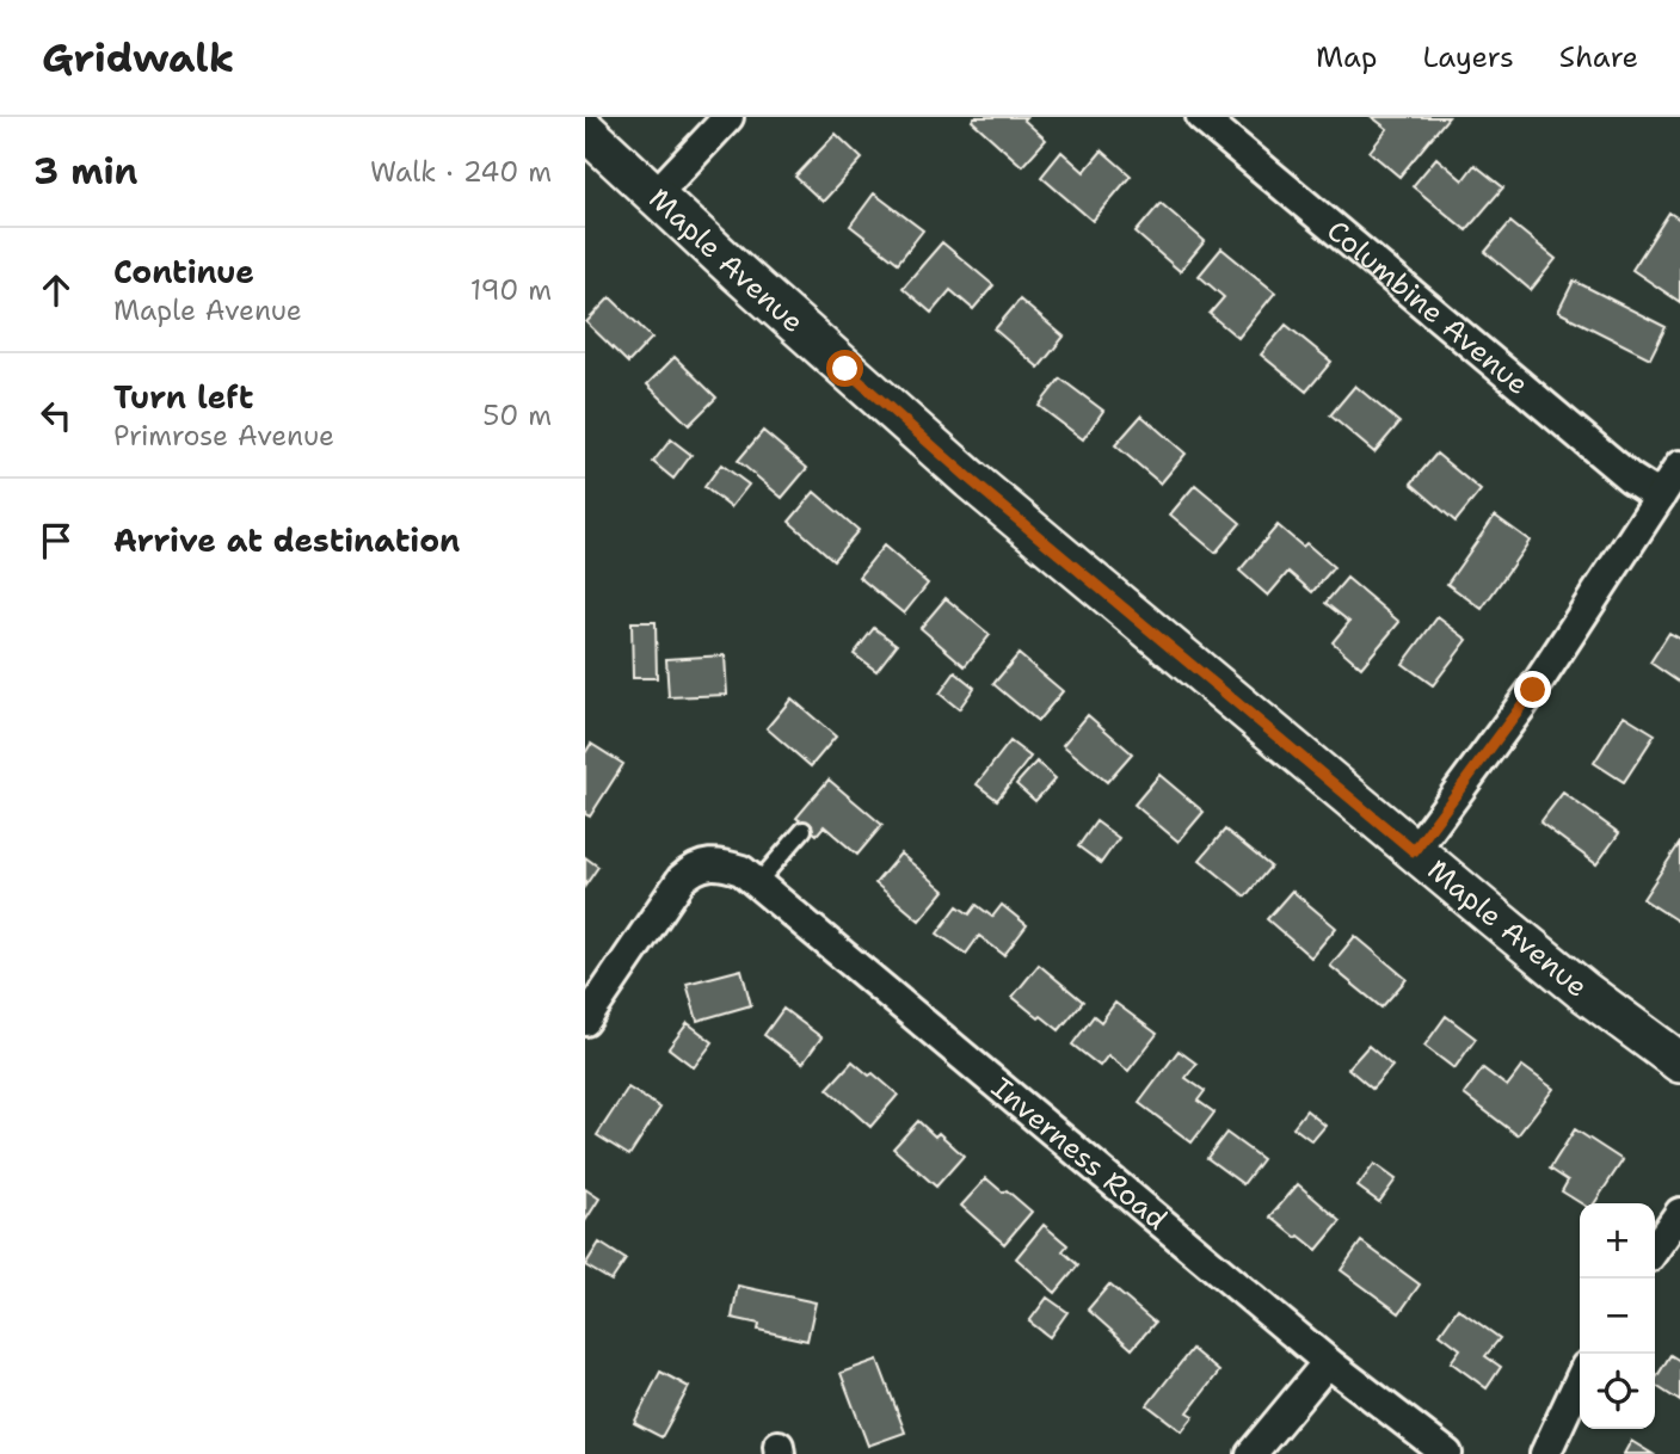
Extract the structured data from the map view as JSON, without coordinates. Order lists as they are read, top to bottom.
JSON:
{
  "streets": {
    "main road": ["Maple Avenue"],
    "street": ["Columbine Avenue", "Inverness Road"]
  },
  "page": {
    "header": "Gridwalk",
    "nav": ["Map", "Layers", "Share"],
    "heading": ["3 min", "Walk · 240 m"],
    "list": [
      ["Continue", "Maple Avenue", "190 m"],
      ["Turn left", "Primrose Avenue", "50 m"],
      "Arrive at destination"
    ],
    "map_buttons": ["+", "−"]
  }
}
